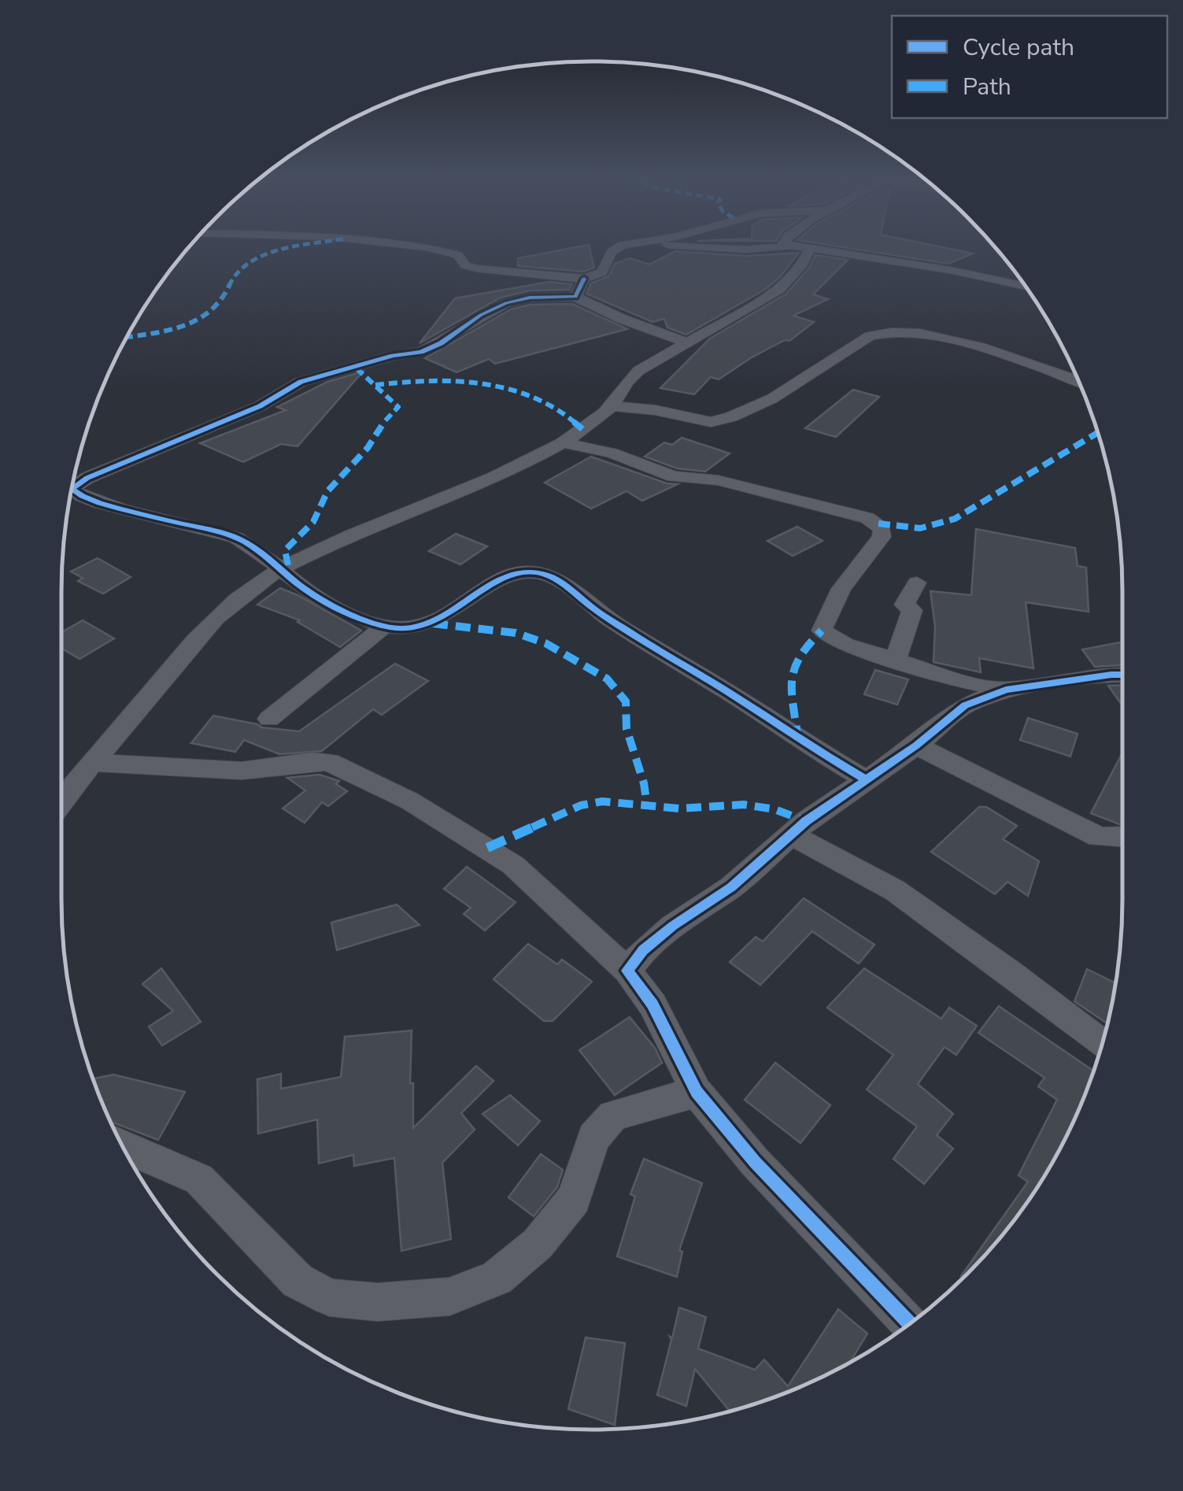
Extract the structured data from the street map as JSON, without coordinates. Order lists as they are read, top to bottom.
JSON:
{
  "legend": ["Cycle path", "Path"]
}
